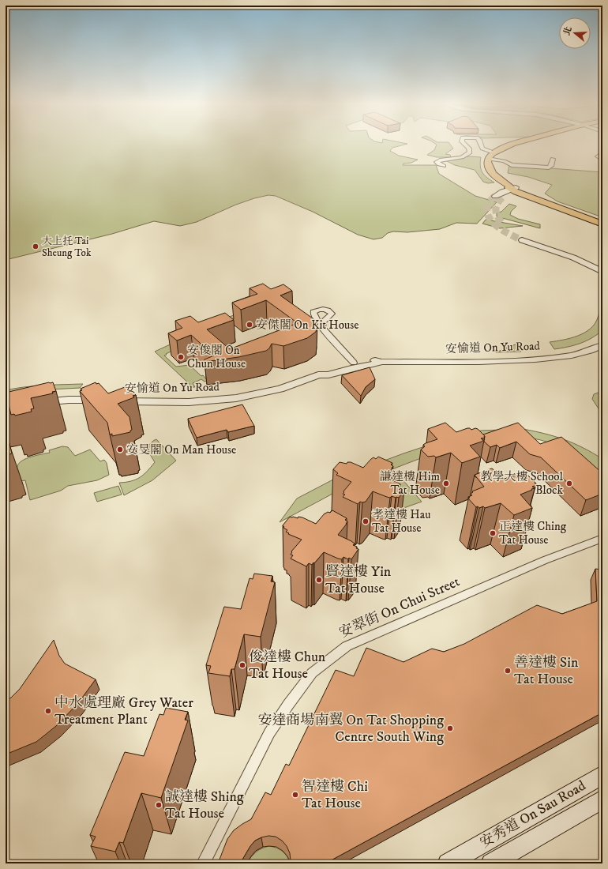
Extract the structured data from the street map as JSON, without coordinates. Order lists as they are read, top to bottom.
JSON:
{
  "streets": {
    "main road": ["安秀道 On Sau Road"],
    "street": ["安愉道 On Yu Road", "安翠街 On Chui Street"]
  },
  "places": [
    "大上托 Tai Sheung Tok",
    "安傑閣 On Kit House",
    "安俊閣 On Chun House",
    "安旻閣 On Man House",
    "謙達樓 Him Tat House",
    "教學大樓 School Block",
    "孝達樓 Hau Tat House",
    "正達樓 Ching Tat House",
    "賢達樓 Yin Tat House",
    "俊達樓 Chun Tat House",
    "善達樓 Sin Tat House",
    "中水處理廠 Grey Water Treatment Plant",
    "安達商場南翼 On Tat Shopping Centre South Wing",
    "智達樓 Chi Tat House",
    "誠達樓 Shing Tat House"
  ],
  "north": "left"
}
